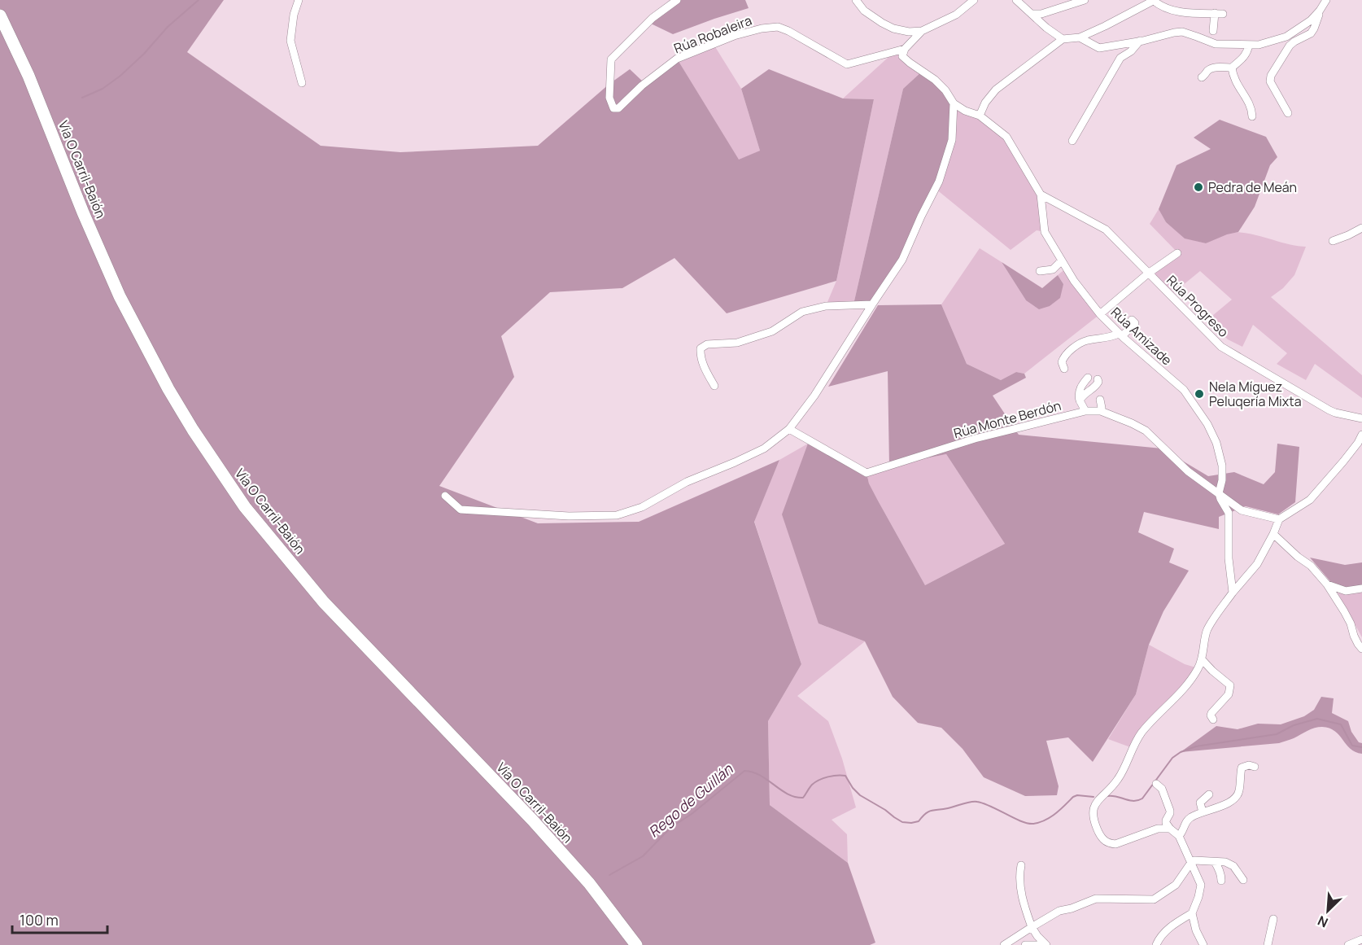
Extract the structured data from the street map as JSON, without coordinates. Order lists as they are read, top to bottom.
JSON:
{
  "streets": {
    "highway": ["Vía O Carril-Baión"],
    "street": [
      "Rúa Robaleira",
      "Rúa Progreso",
      "Rúa Amizade",
      "Rúa Monte Berdón"
    ]
  },
  "crossings": [
    ["Rúa Progreso", "Rúa Amizade"],
    ["Rúa Amizade", "Rúa Monte Berdón"]
  ],
  "water": ["Rego de Guillán"],
  "places": ["Pedra de Meán", "Nela Míguez Peluqería Mixta"],
  "scale_bar": "100 m",
  "north": "bottom left"
}
